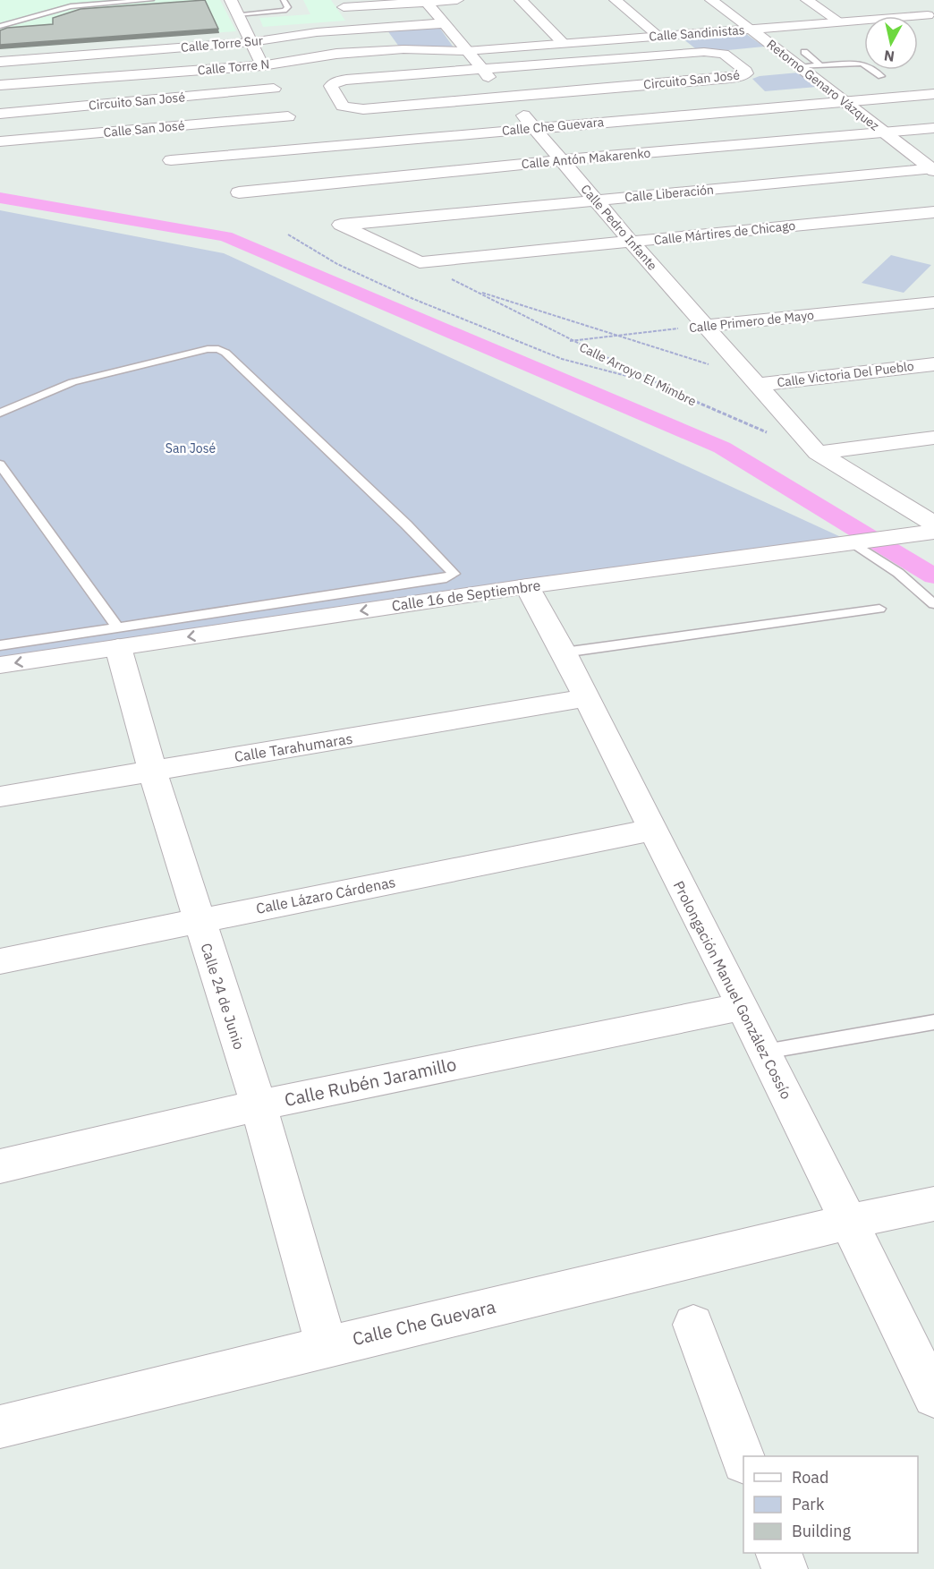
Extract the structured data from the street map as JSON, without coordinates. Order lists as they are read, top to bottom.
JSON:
{
  "streets": {
    "street": [
      "Calle Sandinistas",
      "Calle Torre Sur",
      "Calle Torre N",
      "Circuito San José",
      "Retorno Genaro Vázquez",
      "Calle Che Guevara",
      "Calle San José",
      "Calle Antón Makarenko",
      "Calle Liberación",
      "Calle Pedro Infante",
      "Calle Mártires de Chicago",
      "Calle Primero de Mayo",
      "Calle Victoria Del Pueblo",
      "Calle 16 de Septiembre",
      "Calle Tarahumaras",
      "Calle Lázaro Cárdenas",
      "Prolongación Manuel González Cossío",
      "Calle 24 de Junio",
      "Calle Rubén Jaramillo"
    ],
    "path": ["Calle Arroyo El Mimbre"]
  },
  "crossings": [
    ["Calle Sandinistas", "Calle Torre N"],
    ["Calle Sandinistas", "Retorno Genaro Vázquez"],
    ["Calle Sandinistas", "Calle Pedro Infante"],
    ["Calle Torre Sur", "Calle Pedro Infante"],
    ["Calle Torre N", "Calle Pedro Infante"],
    ["Circuito San José", "Calle Pedro Infante"],
    ["Retorno Genaro Vázquez", "Calle Che Guevara"],
    ["Retorno Genaro Vázquez", "Calle Antón Makarenko"],
    ["Retorno Genaro Vázquez", "Calle Liberación"],
    ["Calle Che Guevara", "Calle Pedro Infante"],
    ["Calle Che Guevara", "Prolongación Manuel González Cossío"],
    ["Calle Che Guevara", "Calle 24 de Junio"],
    ["Calle Antón Makarenko", "Calle Pedro Infante"],
    ["Calle Liberación", "Calle Pedro Infante"],
    ["Calle Pedro Infante", "Calle Mártires de Chicago"],
    ["Calle Pedro Infante", "Calle Primero de Mayo"],
    ["Calle Pedro Infante", "Calle Victoria Del Pueblo"],
    ["Calle Mártires de Chicago", "Calle Arroyo El Mimbre"],
    ["Calle Primero de Mayo", "Calle Arroyo El Mimbre"],
    ["Calle 16 de Septiembre", "Prolongación Manuel González Cossío"],
    ["Calle 16 de Septiembre", "Calle 24 de Junio"],
    ["Calle Tarahumaras", "Prolongación Manuel González Cossío"],
    ["Calle Tarahumaras", "Calle 24 de Junio"],
    ["Calle Lázaro Cárdenas", "Prolongación Manuel González Cossío"],
    ["Calle Lázaro Cárdenas", "Calle 24 de Junio"],
    ["Prolongación Manuel González Cossío", "Calle Rubén Jaramillo"],
    ["Calle 24 de Junio", "Calle Rubén Jaramillo"]
  ],
  "one_way": ["Calle 16 de Septiembre"],
  "parks": ["San José"],
  "legend": ["Road", "Park", "Building"],
  "north": "bottom"
}
